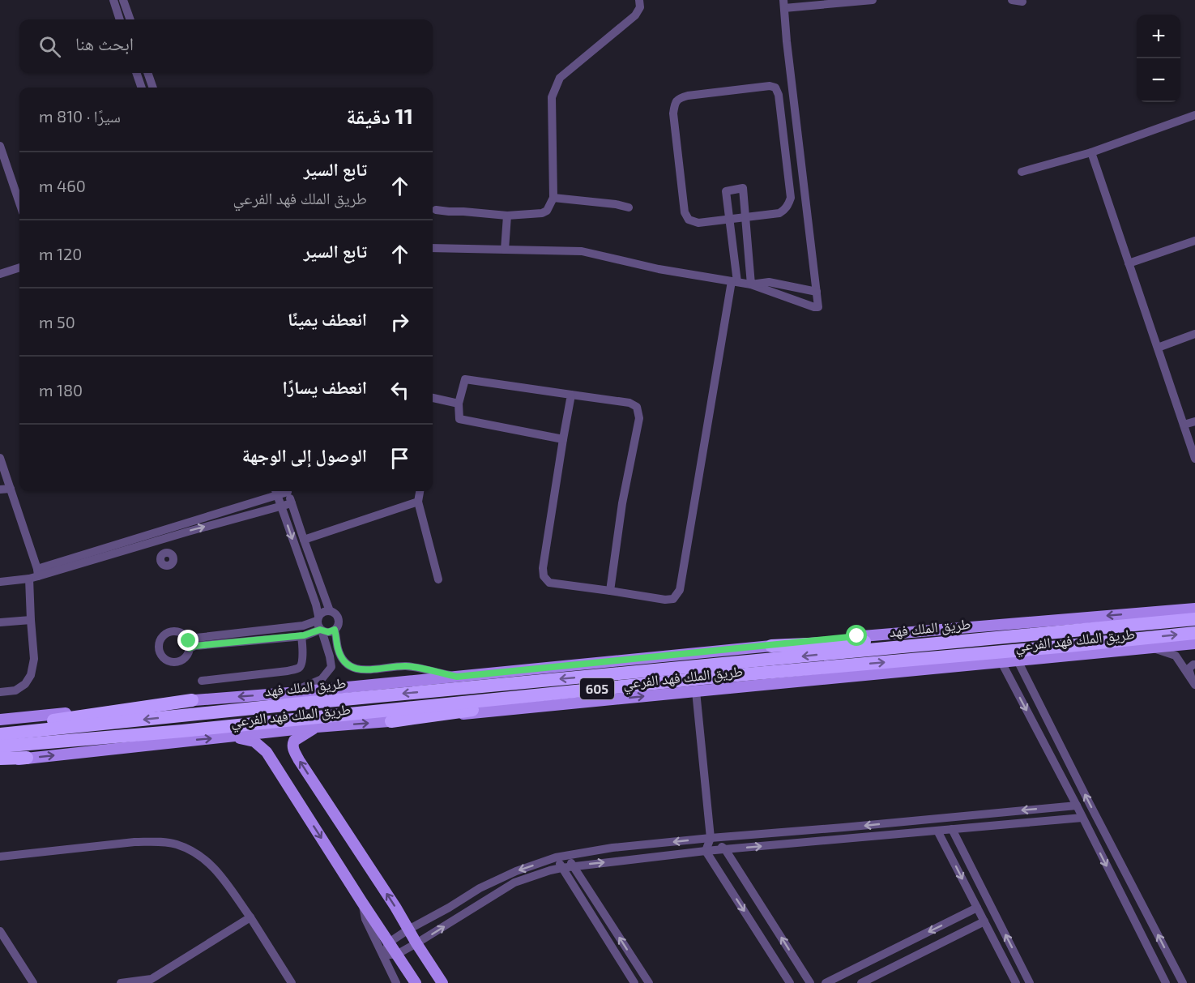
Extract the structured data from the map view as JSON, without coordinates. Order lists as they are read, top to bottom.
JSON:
{
  "streets": {
    "highway": ["طريق الملك فهد", "605"],
    "main road": ["طريق الملك فهد الفرعي"]
  },
  "page": {
    "map_buttons": ["+", "−"],
    "search": "ابحث هنا",
    "heading": ["11 دقيقة", "سيرًا · 810 m"],
    "list": [
      ["تابع السير", "طريق الملك فهد الفرعي", "460 m"],
      ["تابع السير", "120 m"],
      ["انعطف يمينًا", "50 m"],
      ["انعطف يسارًا", "180 m"],
      "الوصول إلى الوجهة"
    ]
  }
}
